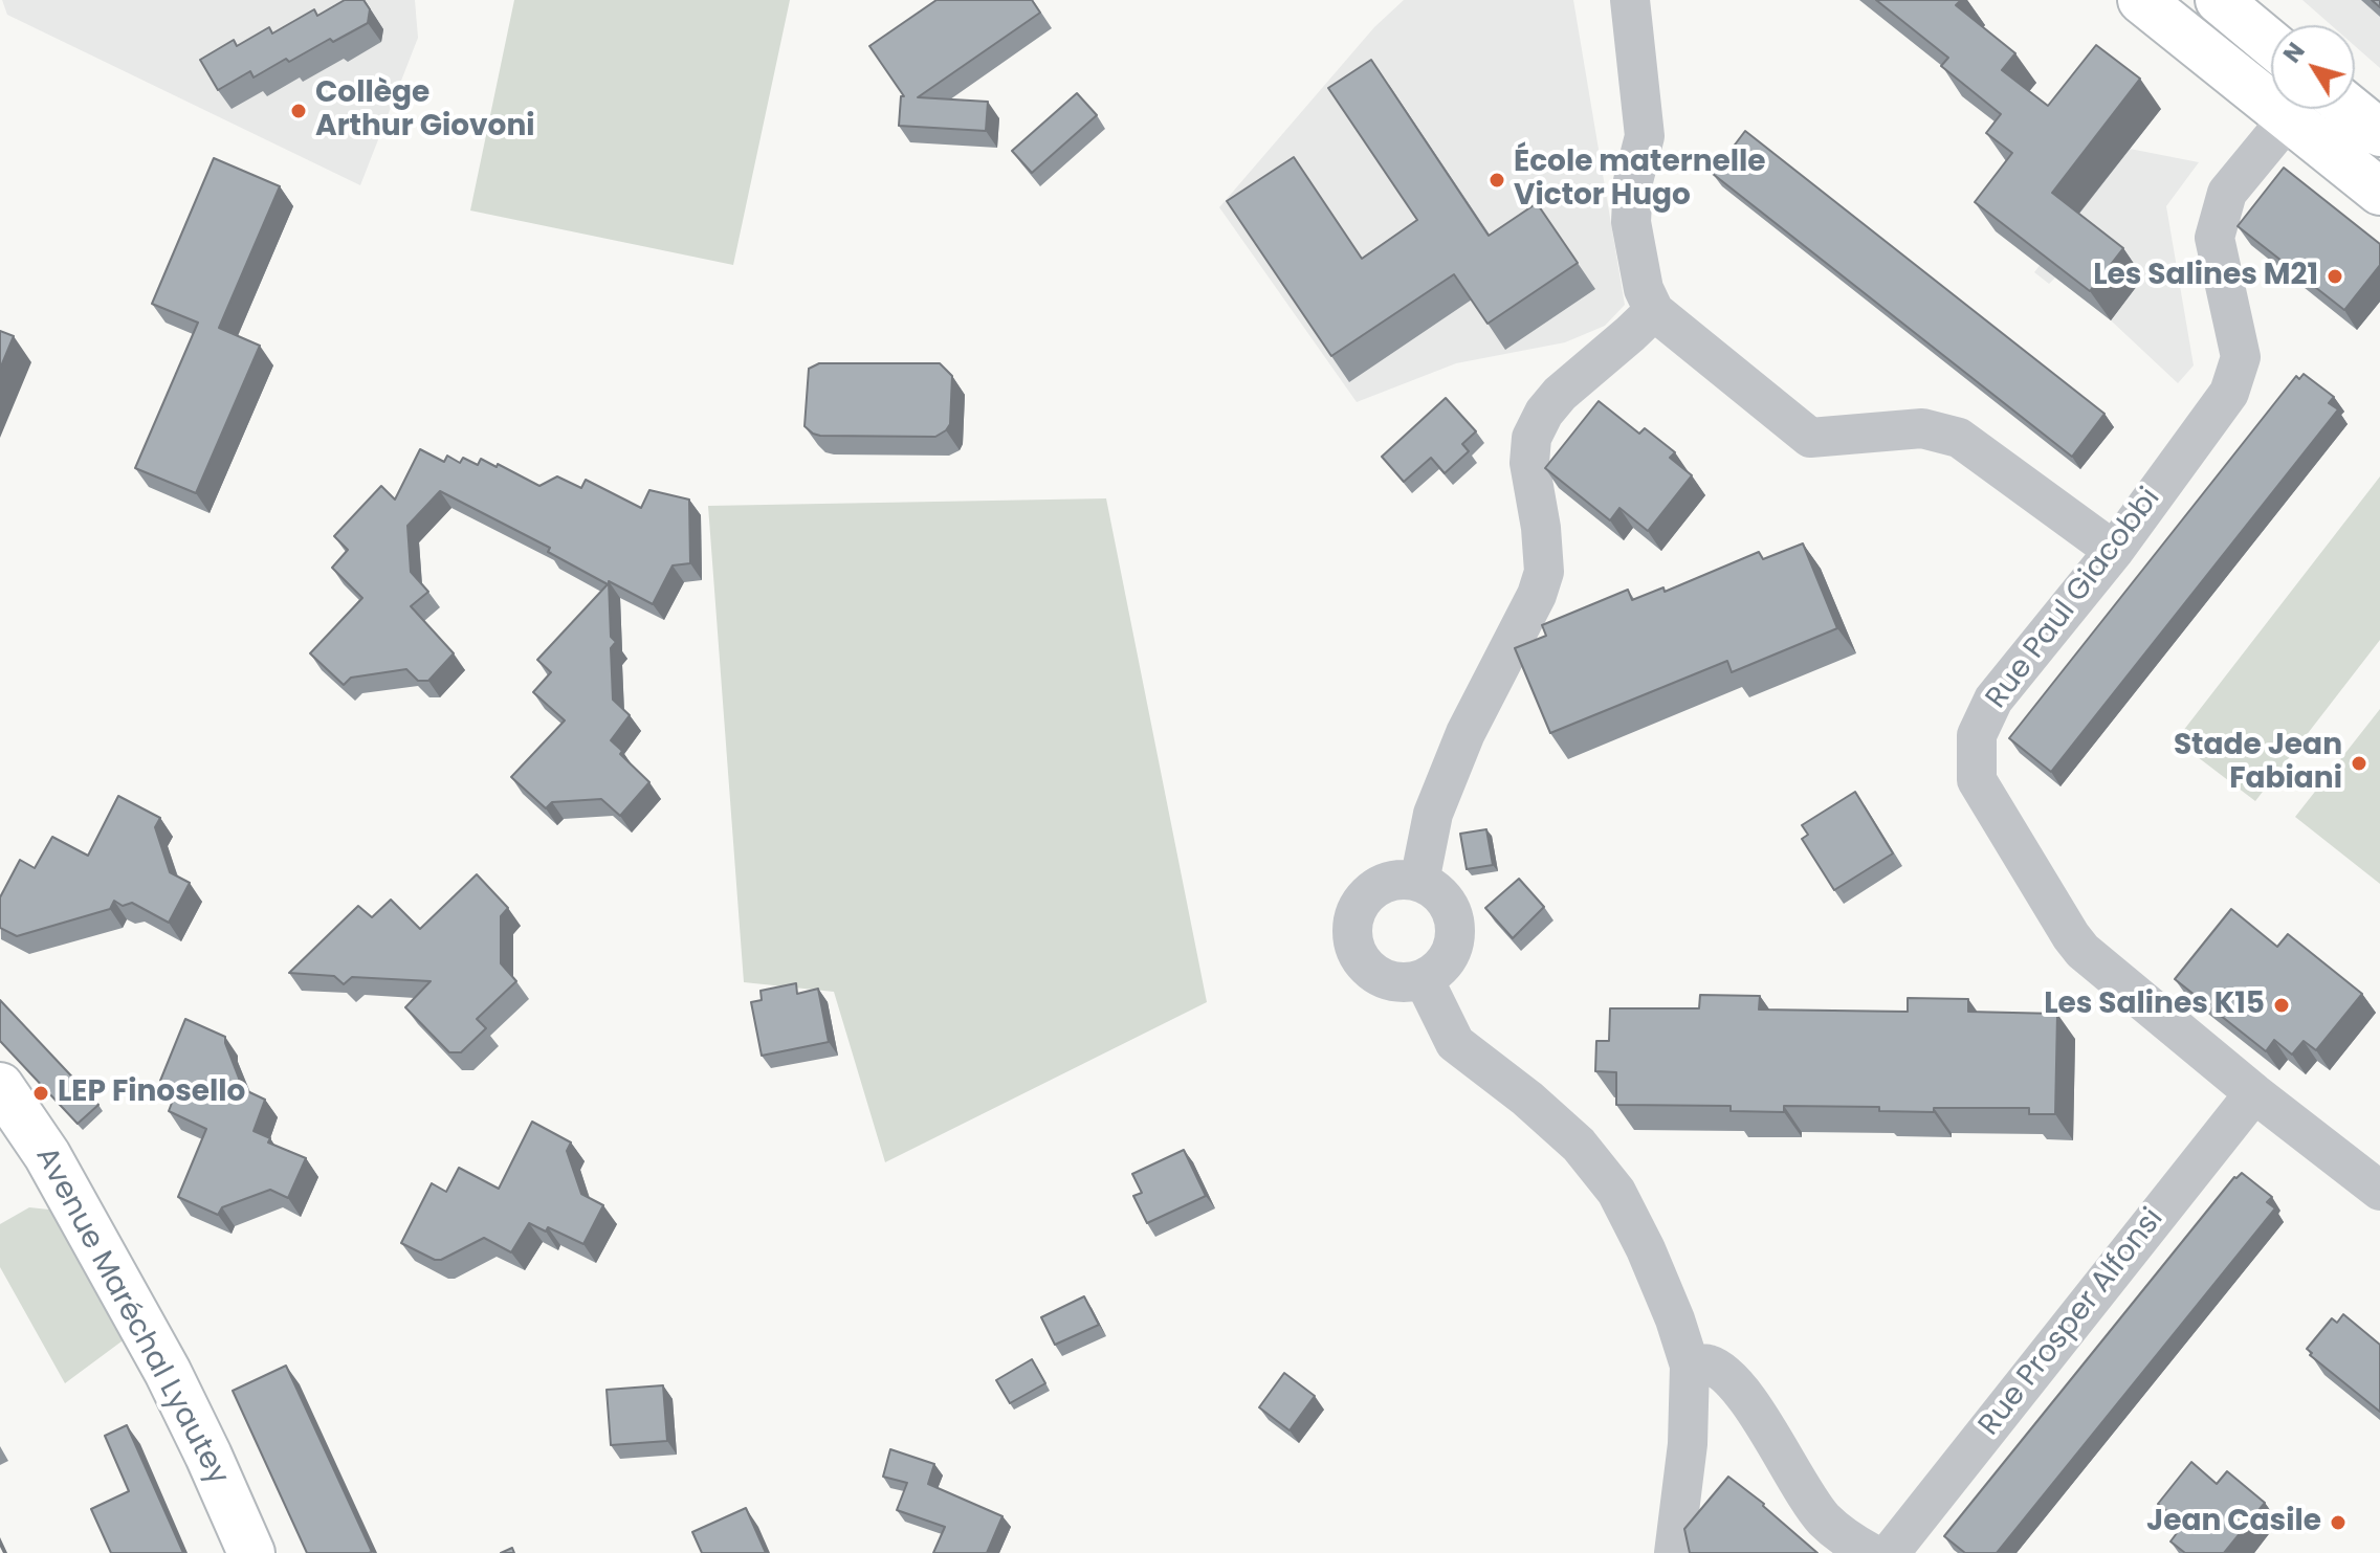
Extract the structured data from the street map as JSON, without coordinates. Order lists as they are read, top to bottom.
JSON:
{
  "streets": {
    "street": ["Rue Paul Giacobbi", "Avenue Maréchal Lyautey", "Rue Prosper Alfonsi"]
  },
  "crossings": [
    ["Rue Paul Giacobbi", "Rue Prosper Alfonsi"]
  ],
  "places": [
    "Collège Arthur Giovoni",
    "École maternelle Victor Hugo",
    "Les Salines M21",
    "Stade Jean Fabiani",
    "Les Salines K15",
    "LEP Finosello",
    "Jean Casile"
  ],
  "north": "top left"
}
